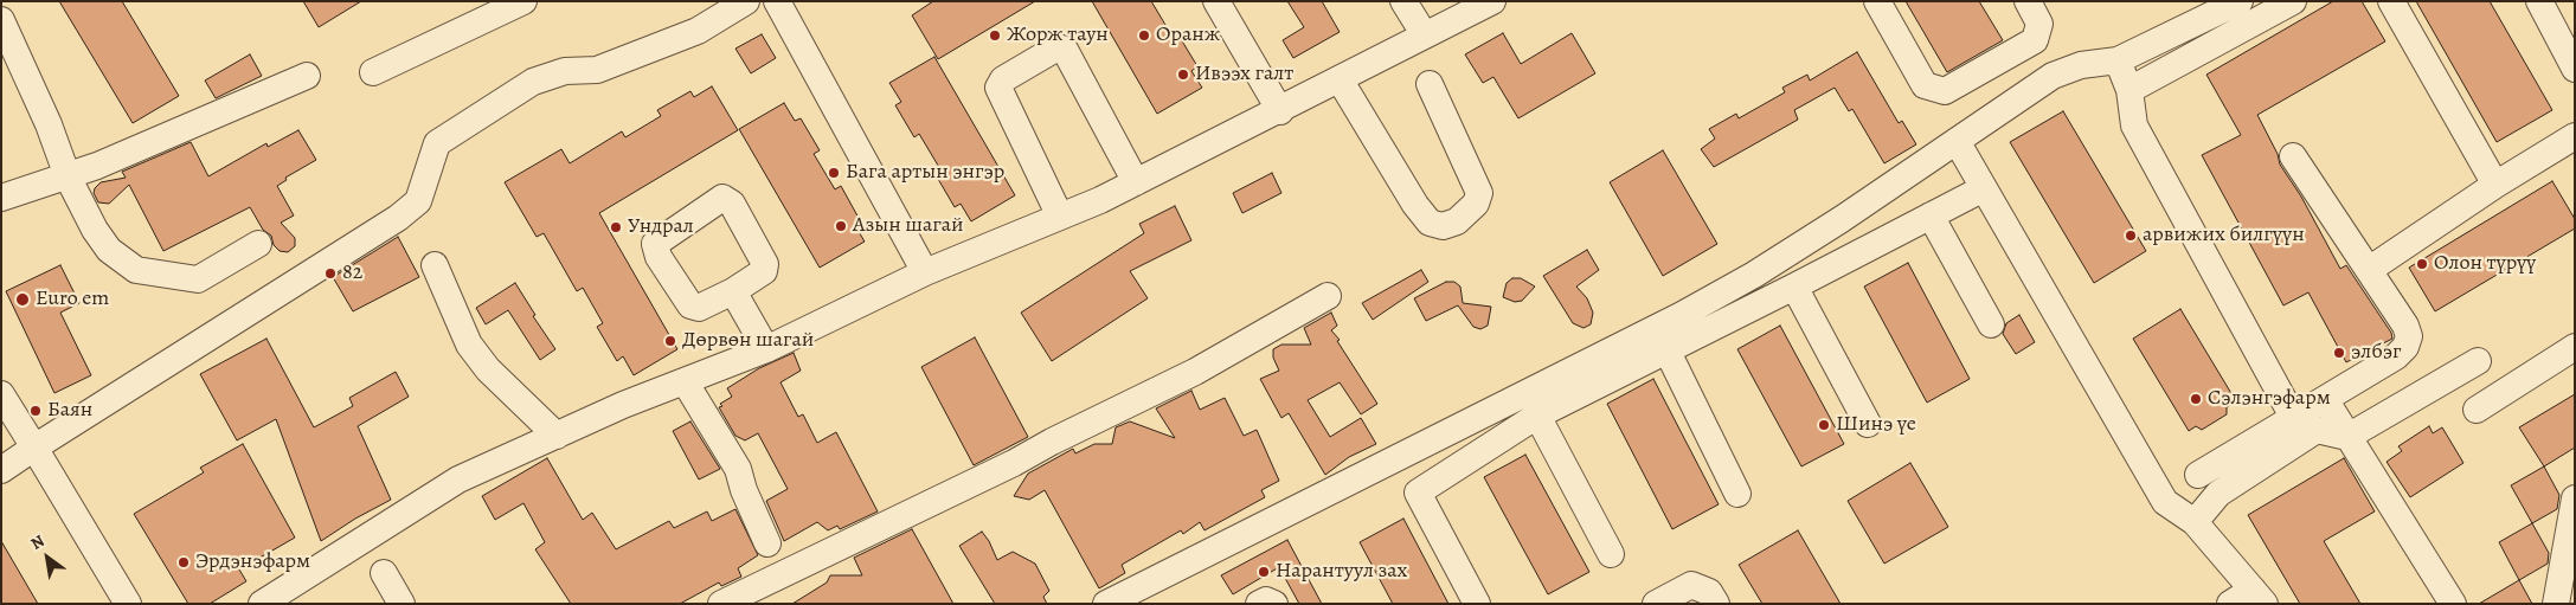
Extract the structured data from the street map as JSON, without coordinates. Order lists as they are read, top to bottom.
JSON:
{
  "places": [
    "Жорж таун",
    "Оранж",
    "Ивээх галт",
    "Бага артын энгэр",
    "Азын шагай",
    "Ундрал",
    "арвижих билгүүн",
    "Олон түрүү",
    "82",
    "Euro em",
    "Дөрвөн шагай",
    "элбэг",
    "Сэлэнгэфарм",
    "Баян",
    "Шинэ үе",
    "Эрдэнэфарм",
    "Нарантуул зах"
  ],
  "north": "top left"
}
